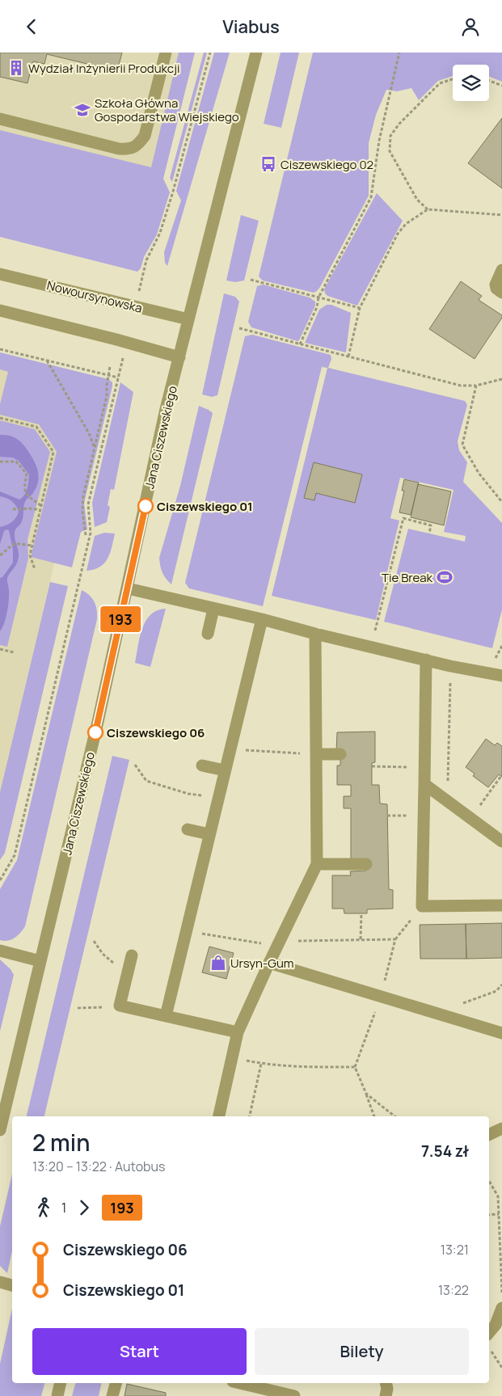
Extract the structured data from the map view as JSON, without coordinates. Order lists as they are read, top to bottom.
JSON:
{
  "streets": {
    "street": ["Nowoursynowska", "Jana Ciszewskiego"]
  },
  "crossings": [
    ["Nowoursynowska", "Jana Ciszewskiego"]
  ],
  "places": {
    "building": ["Wydział Inżynierii Produkcji"],
    "school or university": ["Szkoła Główna Gospodarstwa Wiejskiego"],
    "bus stop": ["Ciszewskiego 02"],
    "other": ["Ciszewskiego 01", "Ciszewskiego 06"],
    "sports": ["Tie Break"],
    "shop": ["Ursyn-Gum"]
  },
  "lines": ["bus line 193"],
  "page": {
    "header": "Viabus",
    "on_map": "193",
    "heading": ["2 min", "13:20 – 13:22 · Autobus", "7.54 zł"],
    "legs": ["1", "193"],
    "list": [
      {
        "name": "Ciszewskiego 06",
        "value": "13:21"
      },
      {
        "name": "Ciszewskiego 01",
        "value": "13:22"
      }
    ],
    "buttons": ["Start", "Bilety"]
  }
}
